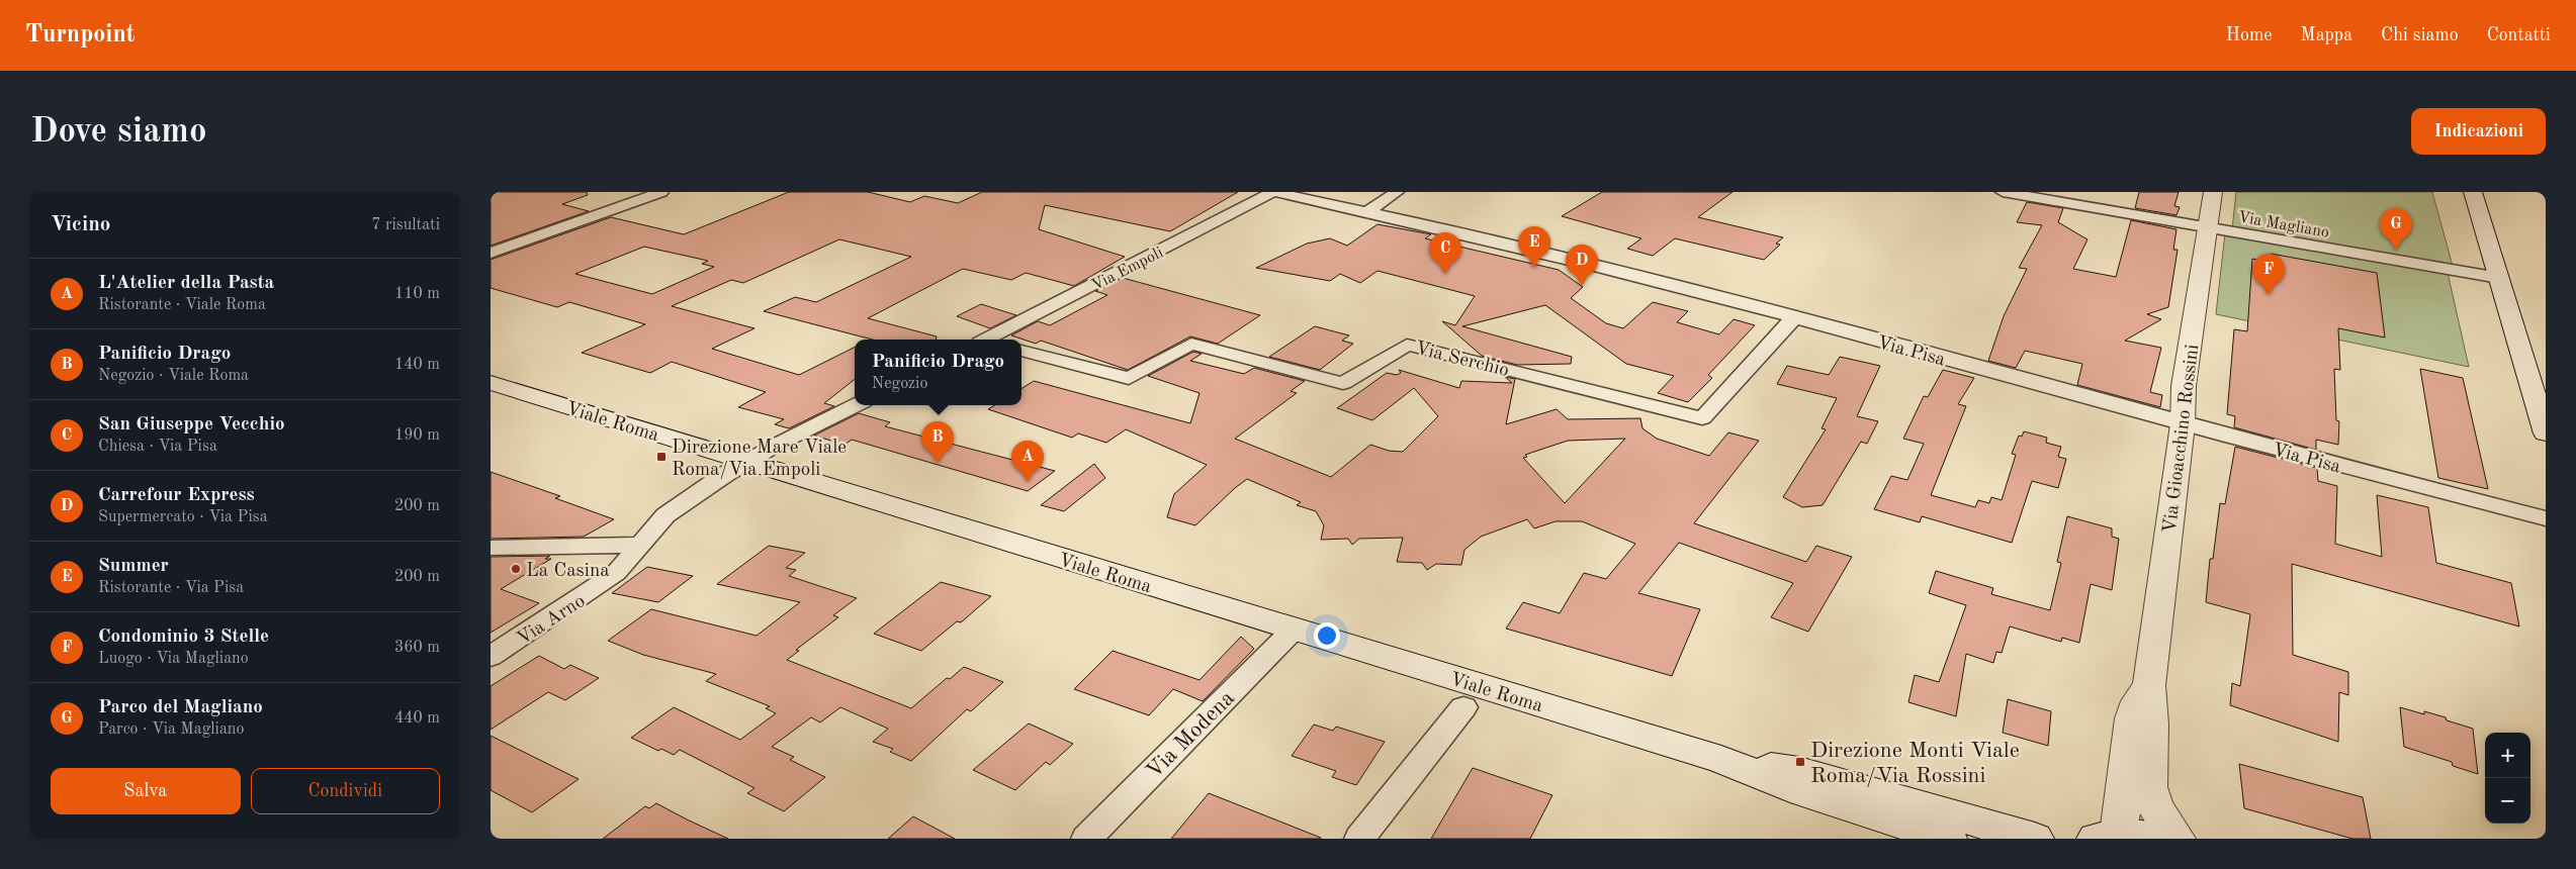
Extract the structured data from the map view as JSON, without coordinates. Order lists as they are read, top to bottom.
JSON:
{
  "streets": {
    "main road": ["Viale Roma", "Via Gioacchino Rossini"],
    "street": [
      "Via Magliano",
      "Via Empoli",
      "Via Pisa",
      "Via Serchio",
      "Via Arno",
      "Via Modena"
    ]
  },
  "crossings": [
    ["Via Magliano", "Via Gioacchino Rossini"],
    ["Via Empoli", "Via Pisa"],
    ["Via Pisa", "Via Serchio"],
    ["Via Pisa", "Via Gioacchino Rossini"],
    ["Viale Roma", "Via Arno"],
    ["Viale Roma", "Via Modena"]
  ],
  "places": {
    "transit": ["Direzione Mare Viale Roma/Via Empoli", "Direzione Monti Viale Roma/Via Rossini"],
    "other": ["La Casina"]
  },
  "page": {
    "header": "Turnpoint",
    "nav": [
      "Home",
      "Mappa",
      "Chi siamo",
      "Contatti"
    ],
    "buttons": [
      "Indicazioni",
      ["Salva", "Condividi"]
    ],
    "title": "Dove siamo",
    "heading": ["Vicino", "7 risultati"],
    "pins": [
      "G",
      "E",
      "C",
      "D",
      "F",
      "B",
      "A"
    ],
    "list": [
      {
        "mark": "A",
        "name": "L'Atelier della Pasta",
        "note": "Ristorante · Viale Roma",
        "value": "110 m"
      },
      {
        "mark": "B",
        "name": "Panificio Drago",
        "note": "Negozio · Viale Roma",
        "value": "140 m"
      },
      {
        "mark": "C",
        "name": "San Giuseppe Vecchio",
        "note": "Chiesa · Via Pisa",
        "value": "190 m"
      },
      {
        "mark": "D",
        "name": "Carrefour Express",
        "note": "Supermercato · Via Pisa",
        "value": "200 m"
      },
      {
        "mark": "E",
        "name": "Summer",
        "note": "Ristorante · Via Pisa",
        "value": "200 m"
      },
      {
        "mark": "F",
        "name": "Condominio 3 Stelle",
        "note": "Luogo · Via Magliano",
        "value": "360 m"
      },
      {
        "mark": "G",
        "name": "Parco del Magliano",
        "note": "Parco · Via Magliano",
        "value": "440 m"
      }
    ],
    "popup": ["Panificio Drago", "Negozio"],
    "map_buttons": ["+", "−"]
  }
}
